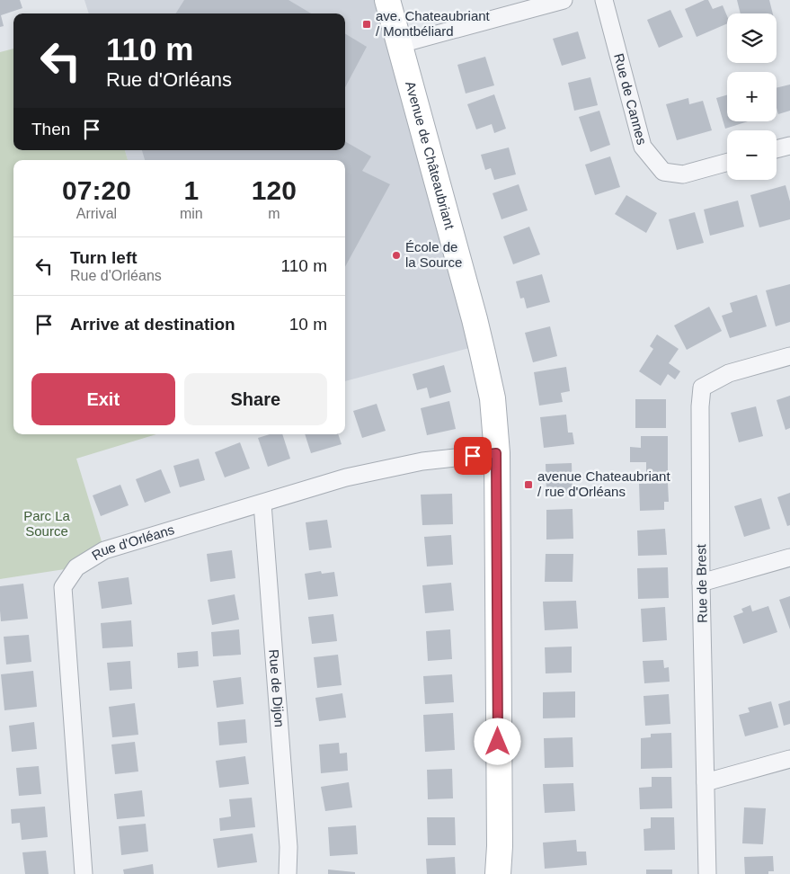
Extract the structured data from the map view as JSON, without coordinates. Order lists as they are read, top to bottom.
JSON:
{
  "streets": {
    "street": [
      "Rue de Cannes",
      "Avenue de Châteaubriant",
      "Rue d'Orléans",
      "Rue de Brest",
      "Rue de Dijon"
    ]
  },
  "crossings": [
    ["Avenue de Châteaubriant", "Rue d'Orléans"],
    ["Rue d'Orléans", "Rue de Dijon"]
  ],
  "parks": ["Parc La Source"],
  "places": {
    "transit": ["ave. Chateaubriant / Montbéliard", "avenue Chateaubriant / rue d'Orléans"],
    "other": ["École de la Source"]
  },
  "page": {
    "map_buttons": ["+", "−"],
    "turn": ["110 m", "Rue d'Orléans"],
    "then": "Then",
    "eta": [
      "07:20",
      "Arrival",
      "1",
      "min",
      "120",
      "m"
    ],
    "list": [
      {
        "name": "Turn left",
        "note": "Rue d'Orléans",
        "value": "110 m"
      },
      {
        "name": "Arrive at destination",
        "value": "10 m"
      }
    ],
    "buttons": ["Exit", "Share"]
  }
}
